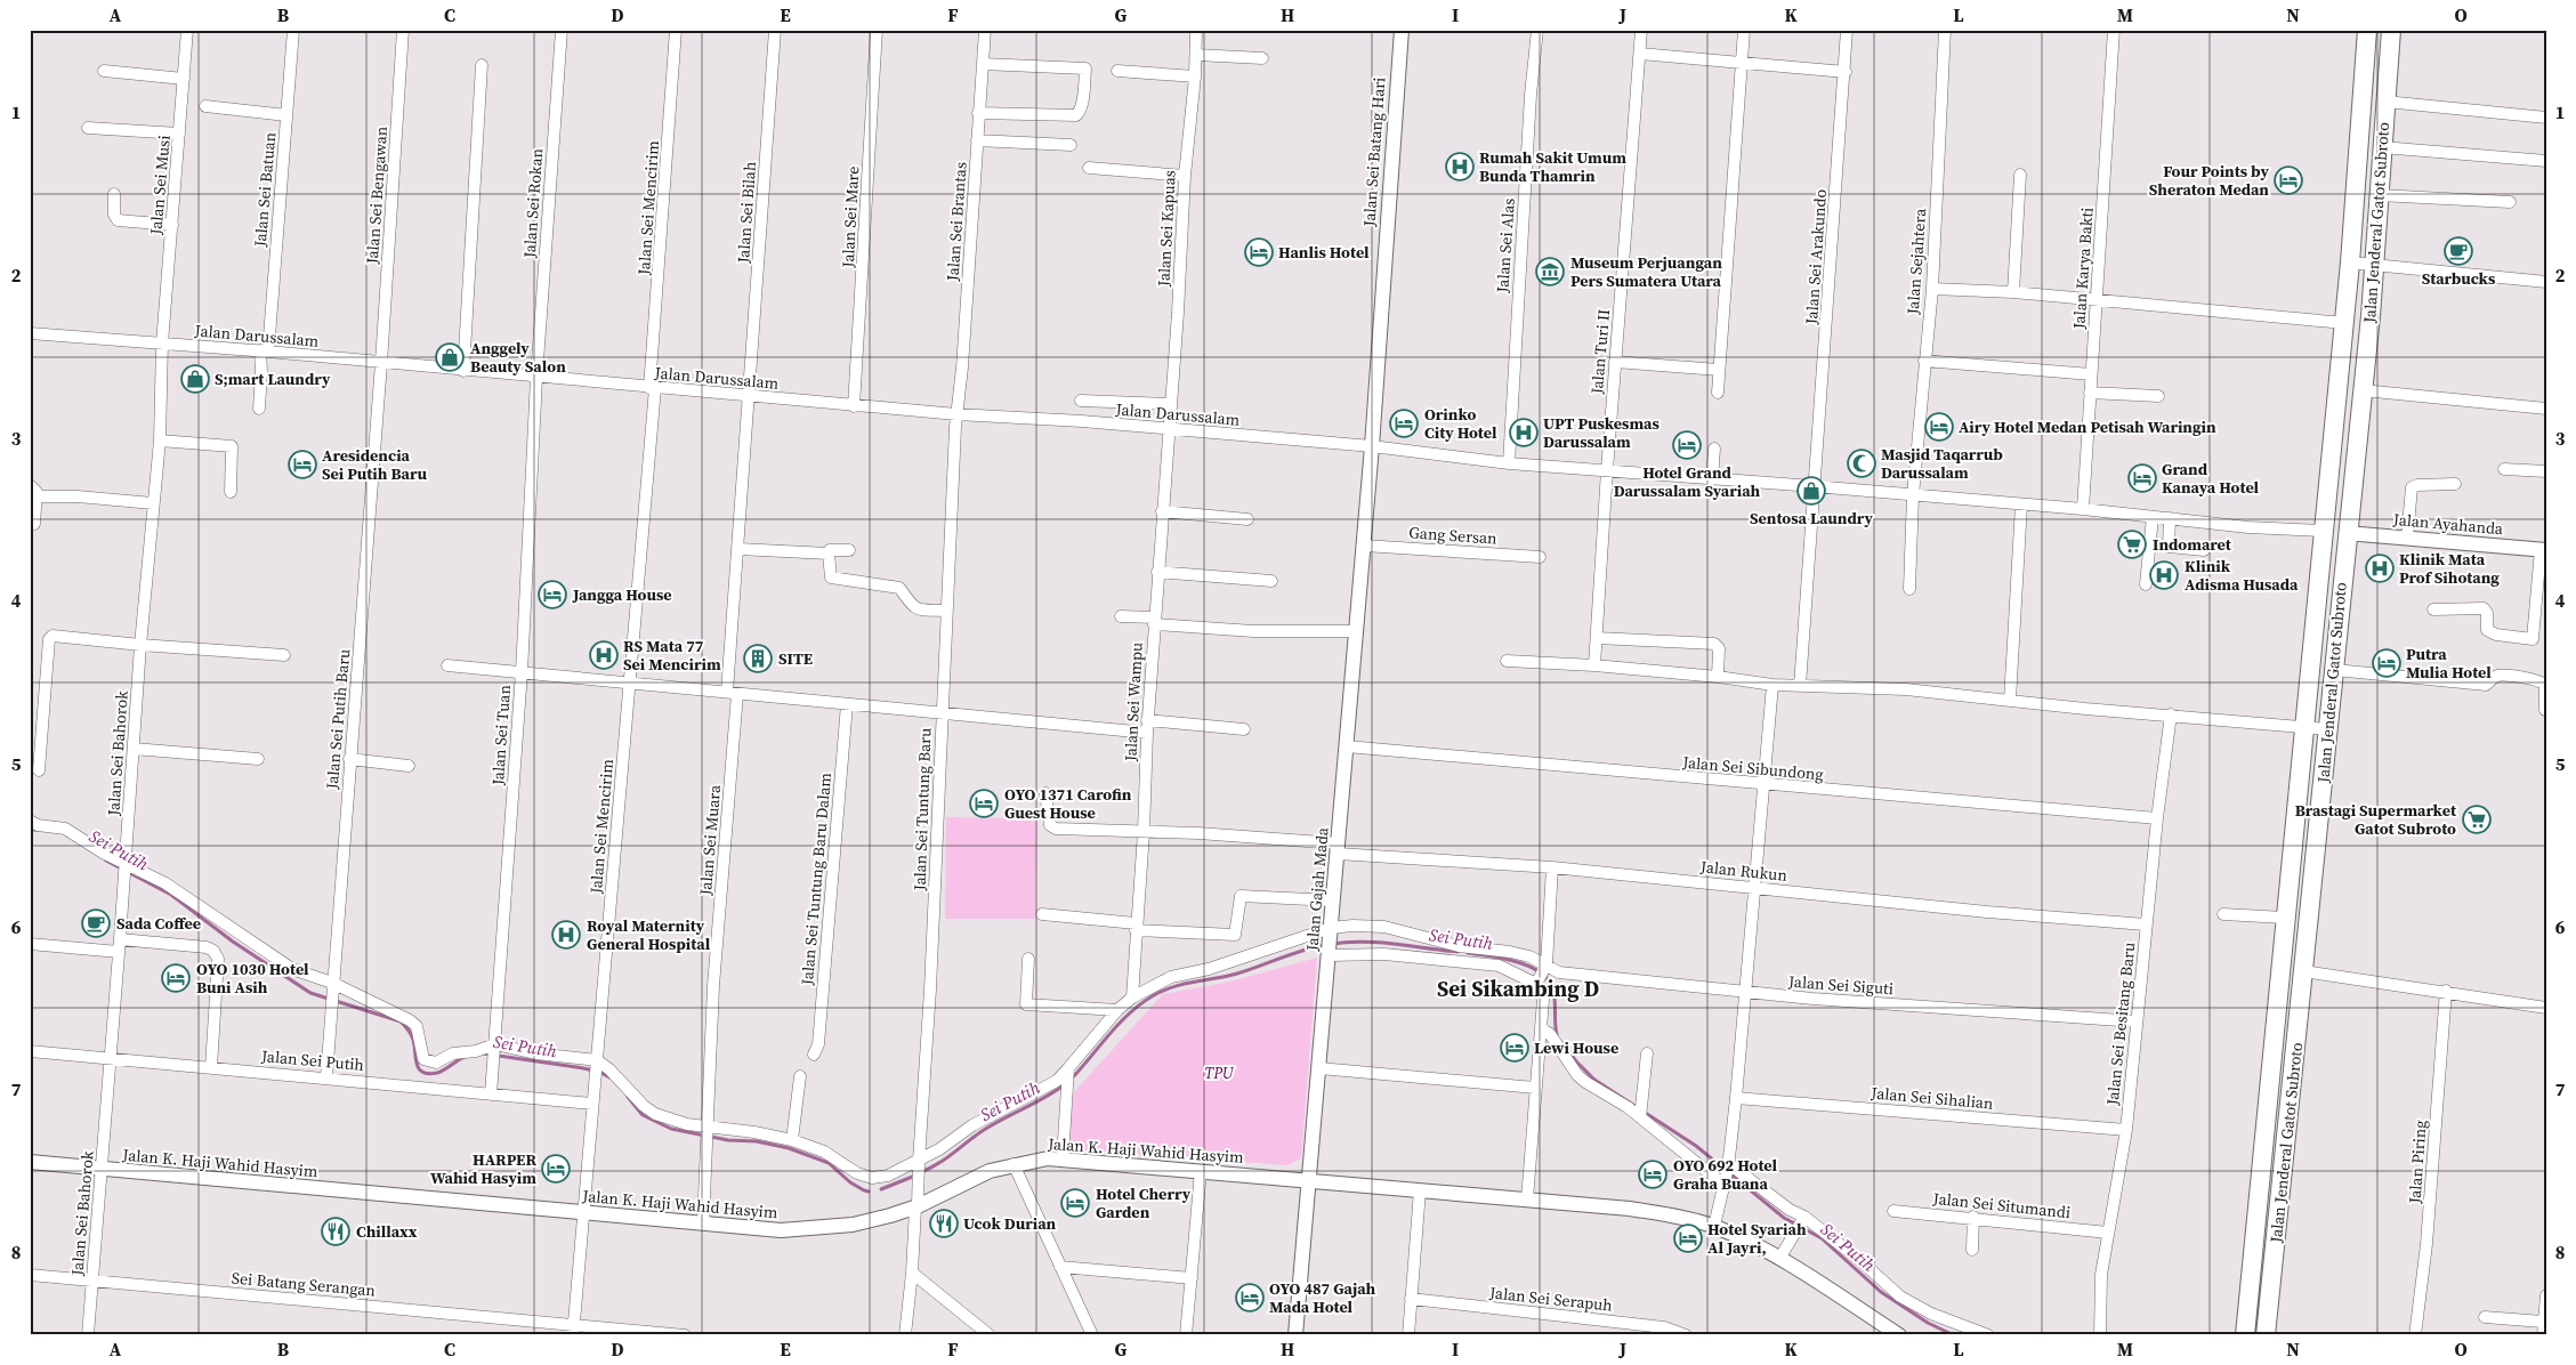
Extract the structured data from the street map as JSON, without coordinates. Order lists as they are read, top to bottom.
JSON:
{
  "streets": {
    "main road": ["Jalan Jenderal Gatot Subroto"],
    "street": [
      "Jalan Sei Batang Hari",
      "Jalan Sei Musi",
      "Jalan Sei Batuan",
      "Jalan Sei Bengawan",
      "Jalan Sei Rokan",
      "Jalan Sei Mencirim",
      "Jalan Sei Bilah",
      "Jalan Sei Mare",
      "Jalan Sei Brantas",
      "Jalan Sei Kapuas",
      "Jalan Sei Alas",
      "Jalan Sei Arakundo",
      "Jalan Sejahtera",
      "Jalan Karya Bakti",
      "Jalan Darussalam",
      "Jalan Turi II",
      "Jalan Ayahanda",
      "Gang Sersan",
      "Jalan Sei Wampu",
      "Jalan Sei Putih Baru",
      "Jalan Sei Tuan",
      "Jalan Sei Bahorok",
      "Jalan Sei Sibundong",
      "Jalan Sei Tuntung Baru",
      "Jalan Sei Muara",
      "Jalan Rukun",
      "Jalan Sei Tuntung Baru Dalam",
      "Jalan Gajah Mada",
      "Jalan Sei Siguti",
      "Jalan Sei Besitang Baru",
      "Jalan Sei Putih",
      "Jalan Sei Sihalian",
      "Jalan K. Haji Wahid Hasyim",
      "Jalan Piring",
      "Jalan Sei Situmandi",
      "Sei Batang Serangan",
      "Jalan Sei Serapuh"
    ]
  },
  "crossings": [
    ["Jalan Sei Batang Hari", "Jalan Darussalam"],
    ["Jalan Sei Batang Hari", "Jalan Gajah Mada"],
    ["Jalan Sei Musi", "Jalan Darussalam"],
    ["Jalan Sei Musi", "Jalan Sei Bahorok"],
    ["Jalan Sei Batuan", "Jalan Darussalam"],
    ["Jalan Sei Bengawan", "Jalan Darussalam"],
    ["Jalan Sei Bengawan", "Jalan Sei Putih Baru"],
    ["Jalan Sei Rokan", "Jalan Darussalam"],
    ["Jalan Sei Rokan", "Jalan Sei Tuan"],
    ["Jalan Sei Mencirim", "Jalan Darussalam"],
    ["Jalan Sei Mencirim", "Jalan Sei Putih"],
    ["Jalan Sei Mencirim", "Jalan K. Haji Wahid Hasyim"],
    ["Jalan Sei Mencirim", "Sei Batang Serangan"],
    ["Jalan Sei Bilah", "Jalan Darussalam"],
    ["Jalan Sei Bilah", "Jalan Sei Muara"],
    ["Jalan Sei Mare", "Jalan Darussalam"],
    ["Jalan Sei Brantas", "Jalan Darussalam"],
    ["Jalan Sei Brantas", "Jalan Sei Tuntung Baru"],
    ["Jalan Jenderal Gatot Subroto", "Jalan Darussalam"],
    ["Jalan Jenderal Gatot Subroto", "Jalan Ayahanda"],
    ["Jalan Sei Kapuas", "Jalan Darussalam"],
    ["Jalan Sei Kapuas", "Jalan Sei Wampu"],
    ["Jalan Sei Alas", "Jalan Darussalam"],
    ["Jalan Sei Arakundo", "Jalan Darussalam"],
    ["Jalan Sejahtera", "Jalan Darussalam"],
    ["Jalan Karya Bakti", "Jalan Darussalam"],
    ["Jalan Darussalam", "Jalan Turi II"],
    ["Jalan Darussalam", "Jalan Sei Wampu"],
    ["Jalan Darussalam", "Jalan Sei Putih Baru"],
    ["Jalan Darussalam", "Jalan Sei Tuan"],
    ["Jalan Darussalam", "Jalan Sei Bahorok"],
    ["Jalan Darussalam", "Jalan Sei Tuntung Baru"],
    ["Jalan Darussalam", "Jalan Gajah Mada"],
    ["Gang Sersan", "Jalan Gajah Mada"],
    ["Jalan Sei Wampu", "Jalan Rukun"],
    ["Jalan Sei Putih Baru", "Jalan Sei Putih"],
    ["Jalan Sei Tuan", "Jalan Sei Putih"],
    ["Jalan Sei Bahorok", "Jalan Sei Putih"],
    ["Jalan Sei Bahorok", "Jalan K. Haji Wahid Hasyim"],
    ["Jalan Sei Bahorok", "Sei Batang Serangan"],
    ["Jalan Sei Sibundong", "Jalan Gajah Mada"],
    ["Jalan Sei Sibundong", "Jalan Sei Besitang Baru"],
    ["Jalan Sei Tuntung Baru", "Jalan K. Haji Wahid Hasyim"],
    ["Jalan Sei Muara", "Jalan K. Haji Wahid Hasyim"],
    ["Jalan Rukun", "Jalan Gajah Mada"],
    ["Jalan Rukun", "Jalan Sei Besitang Baru"],
    ["Jalan Gajah Mada", "Jalan K. Haji Wahid Hasyim"],
    ["Jalan Sei Siguti", "Jalan Sei Besitang Baru"],
    ["Jalan Sei Besitang Baru", "Jalan Sei Sihalian"],
    ["Jalan Sei Besitang Baru", "Jalan Sei Situmandi"]
  ],
  "districts": ["Sei Sikambing D"],
  "water": ["Sei Putih"],
  "parks": ["TPU"],
  "places": {
    "hospital": [
      "Rumah Sakit Umum Bunda Thamrin",
      "UPT Puskesmas Darussalam",
      "Klinik Mata Prof Sihotang",
      "Klinik Adisma Husada",
      "RS Mata 77 Sei Mencirim",
      "Royal Maternity General Hospital"
    ],
    "hotel": [
      "Four Points by Sheraton Medan",
      "Hanlis Hotel",
      "Orinko City Hotel",
      "Airy Hotel Medan Petisah Waringin",
      "Hotel Grand Darussalam Syariah",
      "Aresidencia Sei Putih Baru",
      "Grand Kanaya Hotel",
      "Jangga House",
      "Putra Mulia Hotel",
      "OYO 1371 Carofin Guest House",
      "OYO 1030 Hotel Buni Asih",
      "Lewi House",
      "HARPER Wahid Hasyim",
      "OYO 692 Hotel Graha Buana",
      "Hotel Cherry Garden",
      "Hotel Syariah Al Jayri,",
      "OYO 487 Gajah Mada Hotel"
    ],
    "cafe": ["Starbucks", "Sada Coffee"],
    "museum": ["Museum Perjuangan Pers Sumatera Utara"],
    "shop": ["Anggely Beauty Salon", "S;mart Laundry", "Sentosa Laundry"],
    "mosque": ["Masjid Taqarrub Darussalam"],
    "supermarket": ["Indomaret", "Brastagi Supermarket Gatot Subroto"],
    "building": ["SITE"],
    "restaurant": ["Ucok Durian", "Chillaxx"]
  },
  "grid": {
    "columns": [
      "A",
      "B",
      "C",
      "D",
      "E",
      "F",
      "G",
      "H",
      "I",
      "J",
      "K",
      "L",
      "M",
      "N",
      "O"
    ],
    "rows": [
      "1",
      "2",
      "3",
      "4",
      "5",
      "6",
      "7",
      "8"
    ]
  }
}
